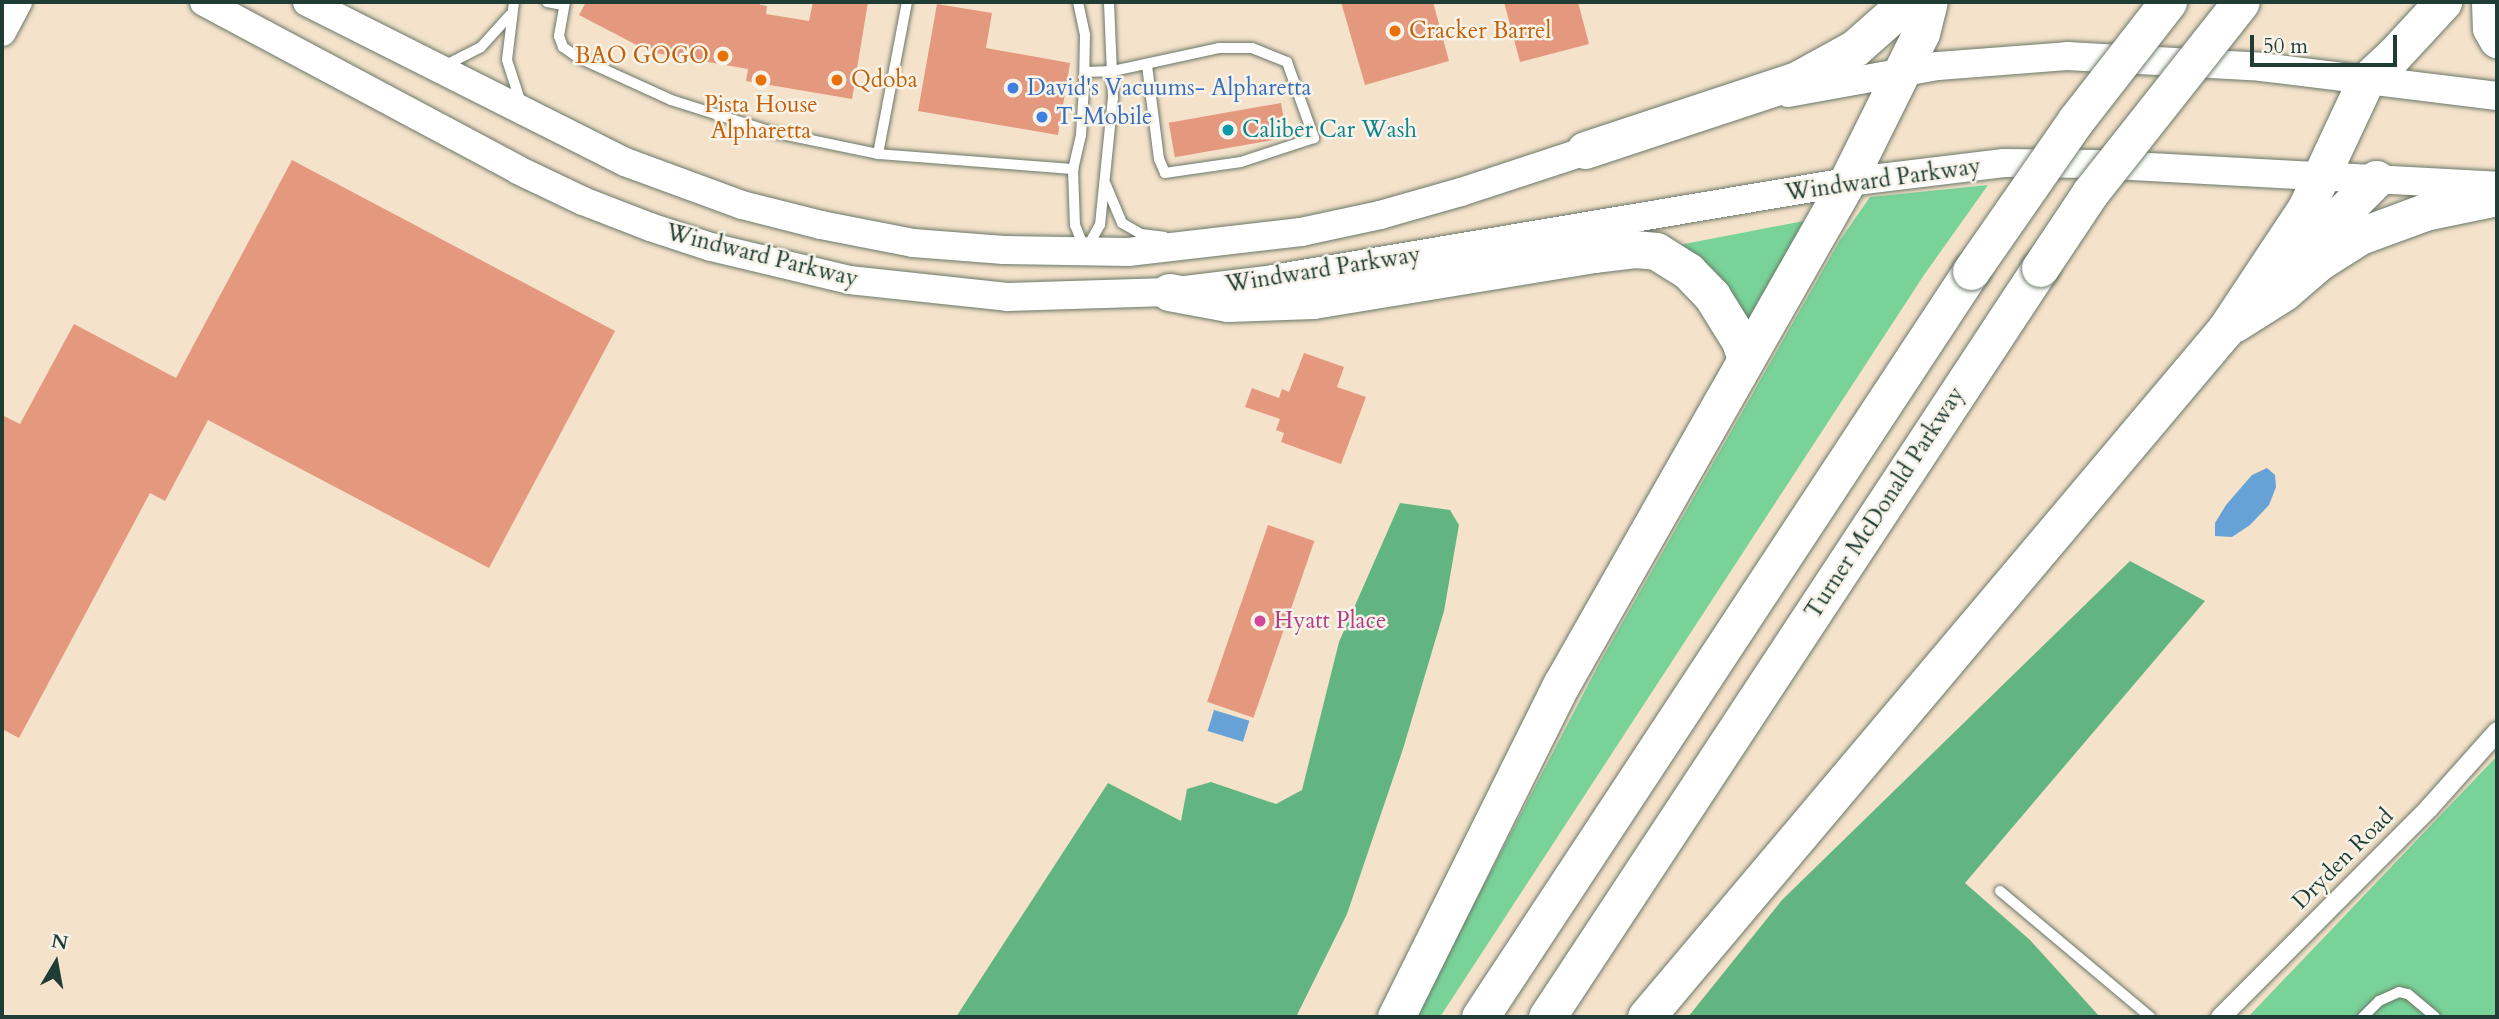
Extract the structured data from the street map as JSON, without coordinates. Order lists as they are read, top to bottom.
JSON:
{
  "streets": {
    "highway": ["Turner McDonald Parkway"],
    "main road": ["Windward Parkway"],
    "street": ["Dryden Road"]
  },
  "places": [
    "Cracker Barrel",
    "BAO GOGO",
    "Pista House Alpharetta",
    "Qdoba",
    "David's Vacuums- Alpharetta",
    "T-Mobile",
    "Caliber Car Wash",
    "Hyatt Place"
  ],
  "scale_bar": "50 m",
  "north": "top"
}
